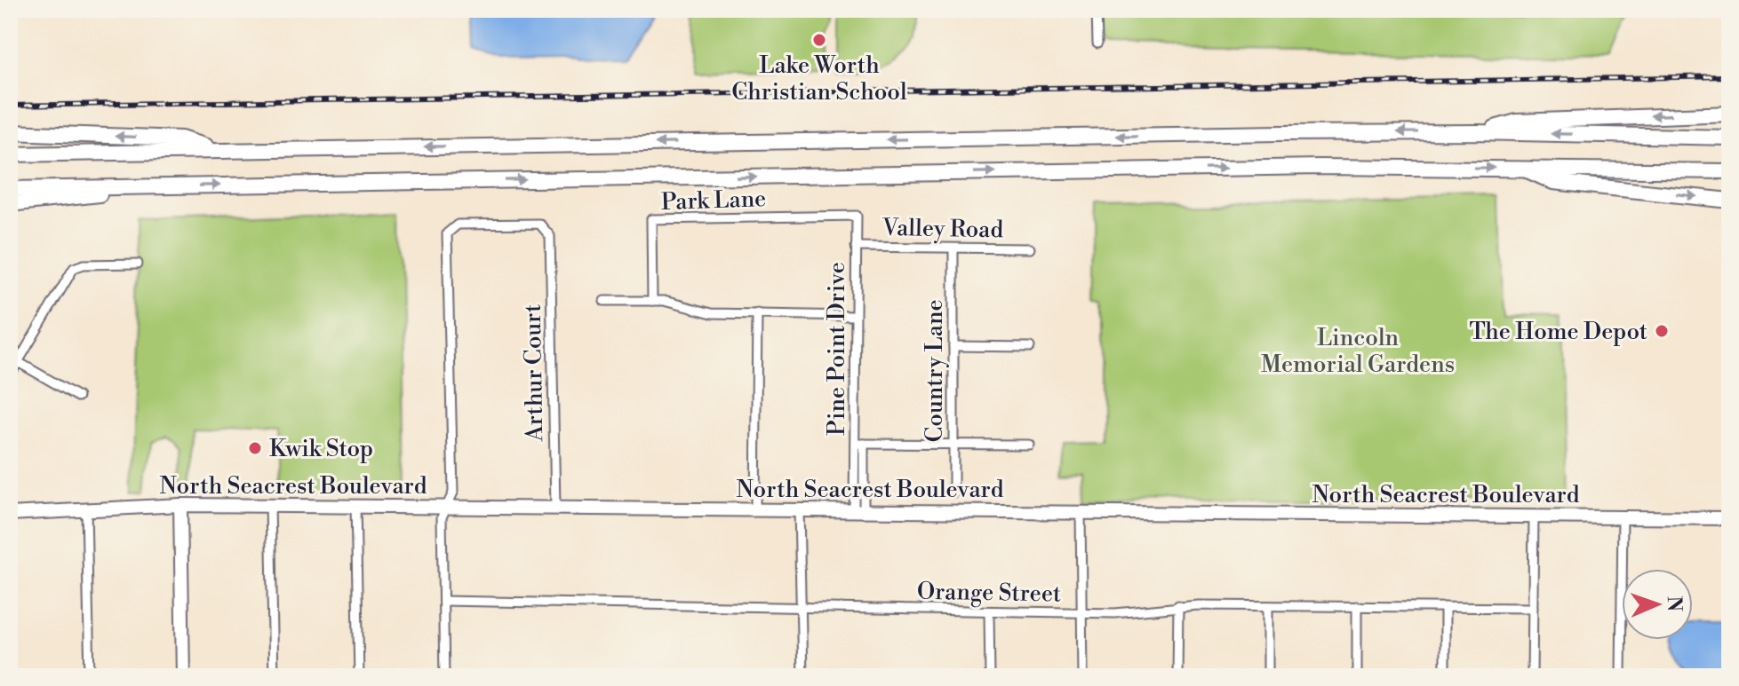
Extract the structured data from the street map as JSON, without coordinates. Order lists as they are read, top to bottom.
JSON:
{
  "streets": {
    "street": [
      "Park Lane",
      "Valley Road",
      "Pine Point Drive",
      "Country Lane",
      "Arthur Court",
      "North Seacrest Boulevard",
      "Orange Street"
    ]
  },
  "crossings": [
    ["Park Lane", "Pine Point Drive"],
    ["Valley Road", "Pine Point Drive"],
    ["Valley Road", "Country Lane"],
    ["Pine Point Drive", "North Seacrest Boulevard"],
    ["Arthur Court", "North Seacrest Boulevard"]
  ],
  "parks": ["Lincoln Memorial Gardens"],
  "places": ["Lake Worth Christian School", "The Home Depot", "Kwik Stop"],
  "north": "right"
}
